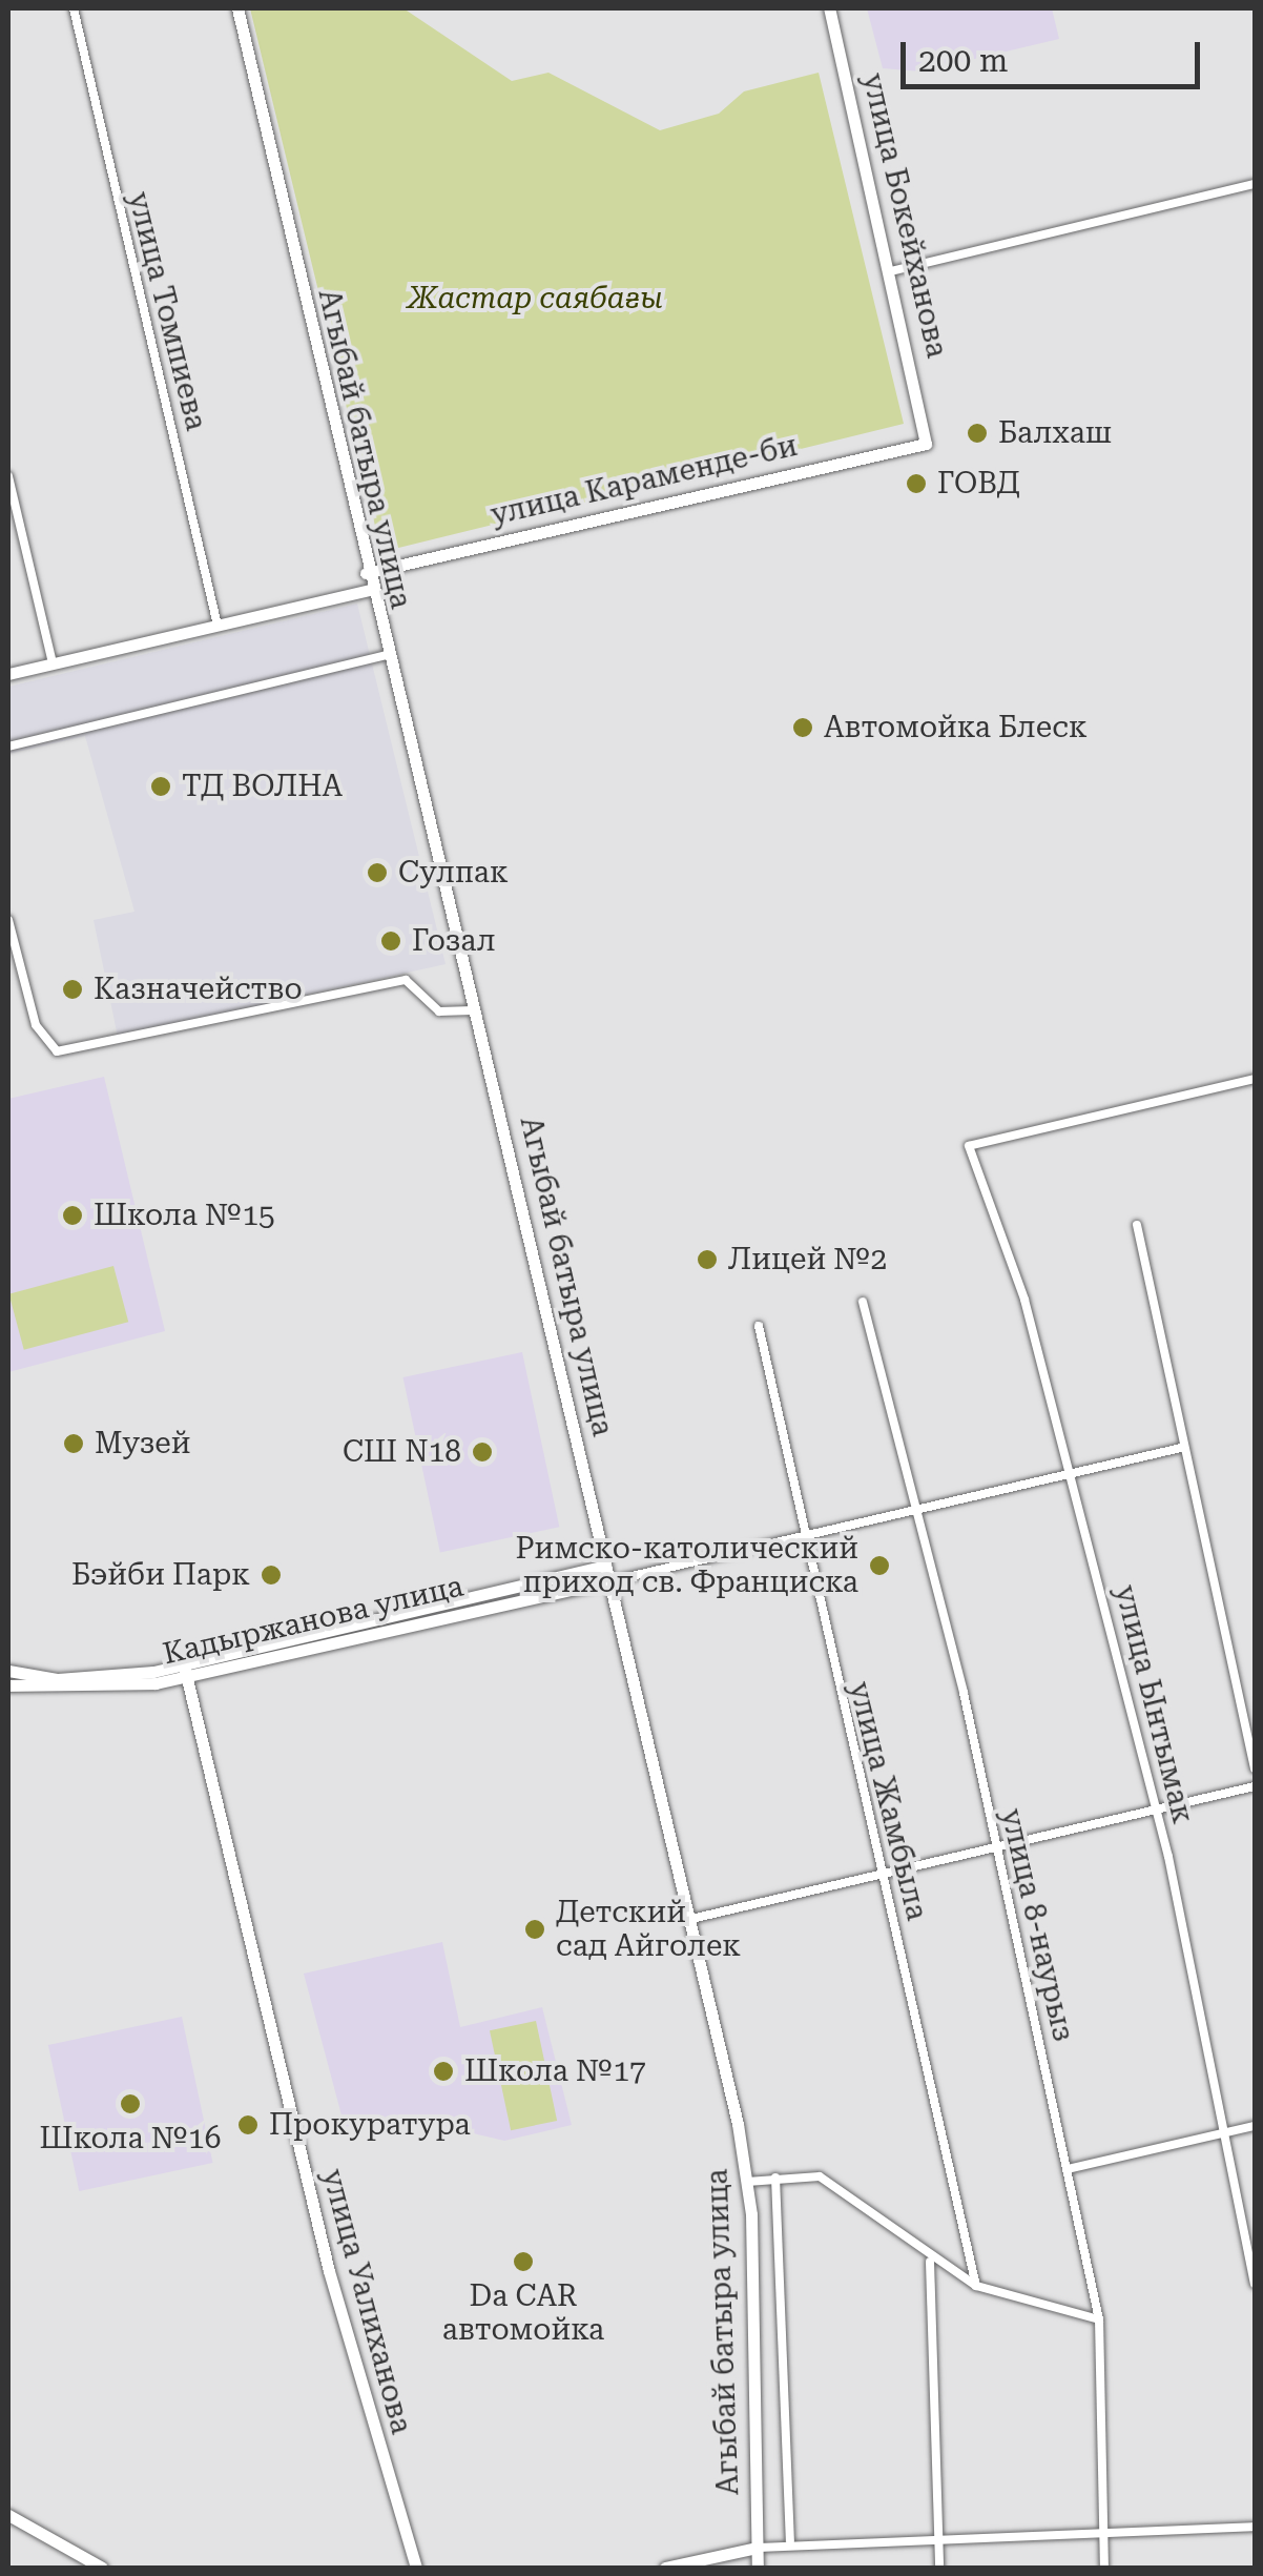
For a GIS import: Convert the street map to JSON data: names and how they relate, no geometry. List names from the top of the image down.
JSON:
{
  "streets": {
    "main road": [
      "улица Бокейханова",
      "Агыбай батыра улица",
      "улица Караменде-би",
      "Кадыржанова улица",
      "улица Уалиханова"
    ],
    "street": [
      "улица Томпиева",
      "улица Ынтымак",
      "улица Жамбыла",
      "улица 8-наурыз"
    ]
  },
  "crossings": [
    ["улица Бокейханова", "улица Караменде-би"],
    ["Агыбай батыра улица", "улица Караменде-би"],
    ["Агыбай батыра улица", "Кадыржанова улица"],
    ["Кадыржанова улица", "улица Ынтымак"],
    ["Кадыржанова улица", "улица Жамбыла"],
    ["Кадыржанова улица", "улица 8-наурыз"],
    ["Кадыржанова улица", "улица Уалиханова"]
  ],
  "parks": ["Жастар саябағы"],
  "places": [
    "Балхаш",
    "ГОВД",
    "Автомойка Блеск",
    "ТД ВОЛНА",
    "Сулпак",
    "Гозал",
    "Казначейство",
    "Школа №15",
    "Лицей №2",
    "Музей",
    "СШ N18",
    "Римско-католический приход св. Франциска",
    "Бэйби Парк",
    "Детский сад Айголек",
    "Школа №17",
    "Школа №16",
    "Прокуратура",
    "Da CAR автомойка"
  ],
  "scale_bar": "200 m"
}
